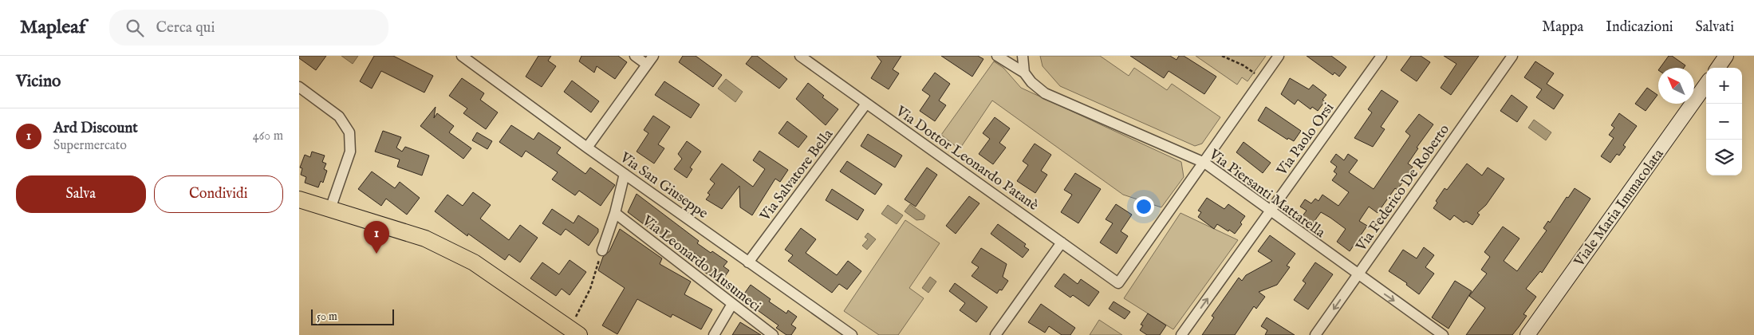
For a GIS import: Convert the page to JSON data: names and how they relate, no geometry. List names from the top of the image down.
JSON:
{
  "streets": {
    "street": [
      "Via Paolo Orsi",
      "Via Dottor Leonardo Patanè",
      "Via Salvatore Bella",
      "Via San Giuseppe",
      "Via Federico De Roberto",
      "Via Piersanti Mattarella",
      "Viale Maria Immacolata",
      "Via Leonardo Musumeci"
    ]
  },
  "crossings": [
    ["Via Paolo Orsi", "Via Piersanti Mattarella"],
    ["Via Dottor Leonardo Patanè", "Via Salvatore Bella"],
    ["Via Dottor Leonardo Patanè", "Via Piersanti Mattarella"],
    ["Via Salvatore Bella", "Via San Giuseppe"],
    ["Via Federico De Roberto", "Via Piersanti Mattarella"]
  ],
  "one_way": ["Via Paolo Orsi"],
  "scale_bar": "50 m",
  "north": "top left",
  "page": {
    "header": "Mapleaf",
    "search": "Cerca qui",
    "nav": ["Mappa", "Indicazioni", "Salvati"],
    "heading": "Vicino",
    "map_buttons": ["+", "−"],
    "list": [
      {
        "mark": "1",
        "name": "Ard Discount",
        "note": "Supermercato",
        "value": "460 m"
      }
    ],
    "buttons": ["Salva", "Condividi"],
    "pins": "1",
    "scale": "50 m"
  }
}
